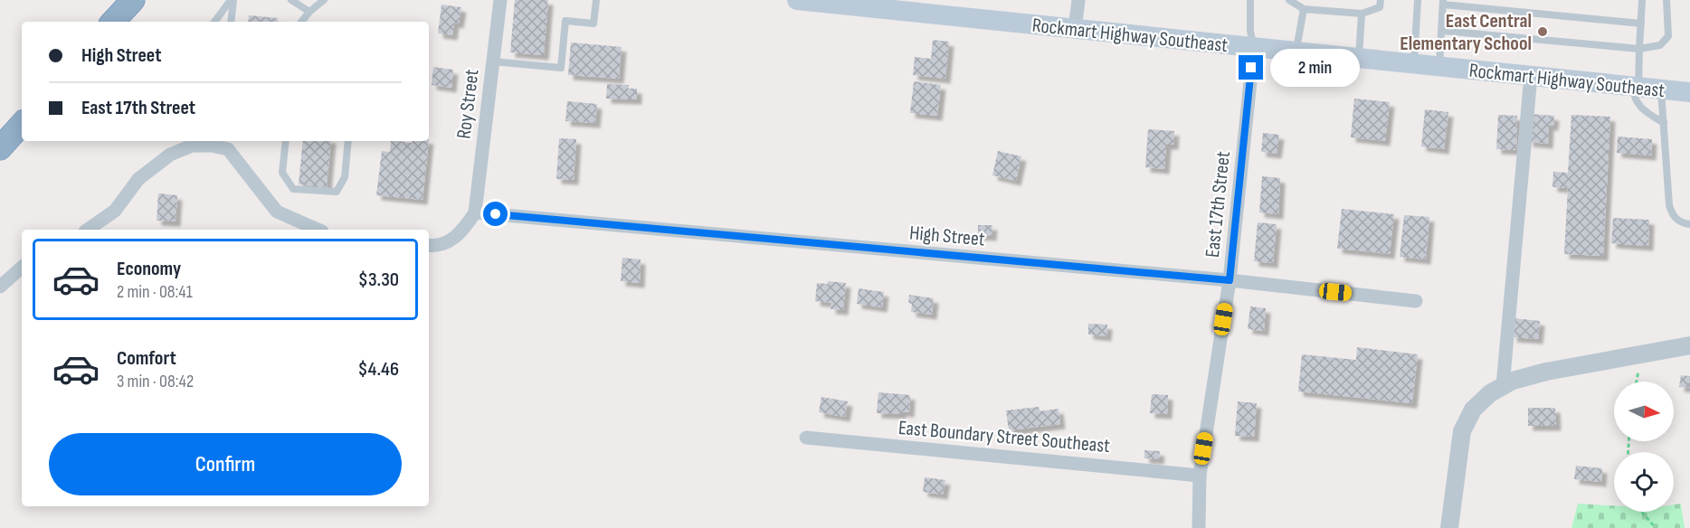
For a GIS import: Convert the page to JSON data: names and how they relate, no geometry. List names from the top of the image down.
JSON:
{
  "streets": {
    "main road": ["Rockmart Highway Southeast"],
    "street": [
      "Roy Street",
      "East 17th Street",
      "High Street",
      "East Boundary Street Southeast"
    ]
  },
  "crossings": [
    ["Rockmart Highway Southeast", "East 17th Street"],
    ["Roy Street", "High Street"],
    ["East 17th Street", "High Street"],
    ["East 17th Street", "East Boundary Street Southeast"]
  ],
  "places": ["East Central Elementary School"],
  "north": "right",
  "page": {
    "banner": ["High Street", "East 17th Street"],
    "bubble": "2 min",
    "list": [
      {
        "name": "Economy",
        "note": "2 min · 08:41",
        "value": "$3.30"
      },
      {
        "name": "Comfort",
        "note": "3 min · 08:42",
        "value": "$4.46"
      }
    ],
    "buttons": "Confirm"
  }
}
